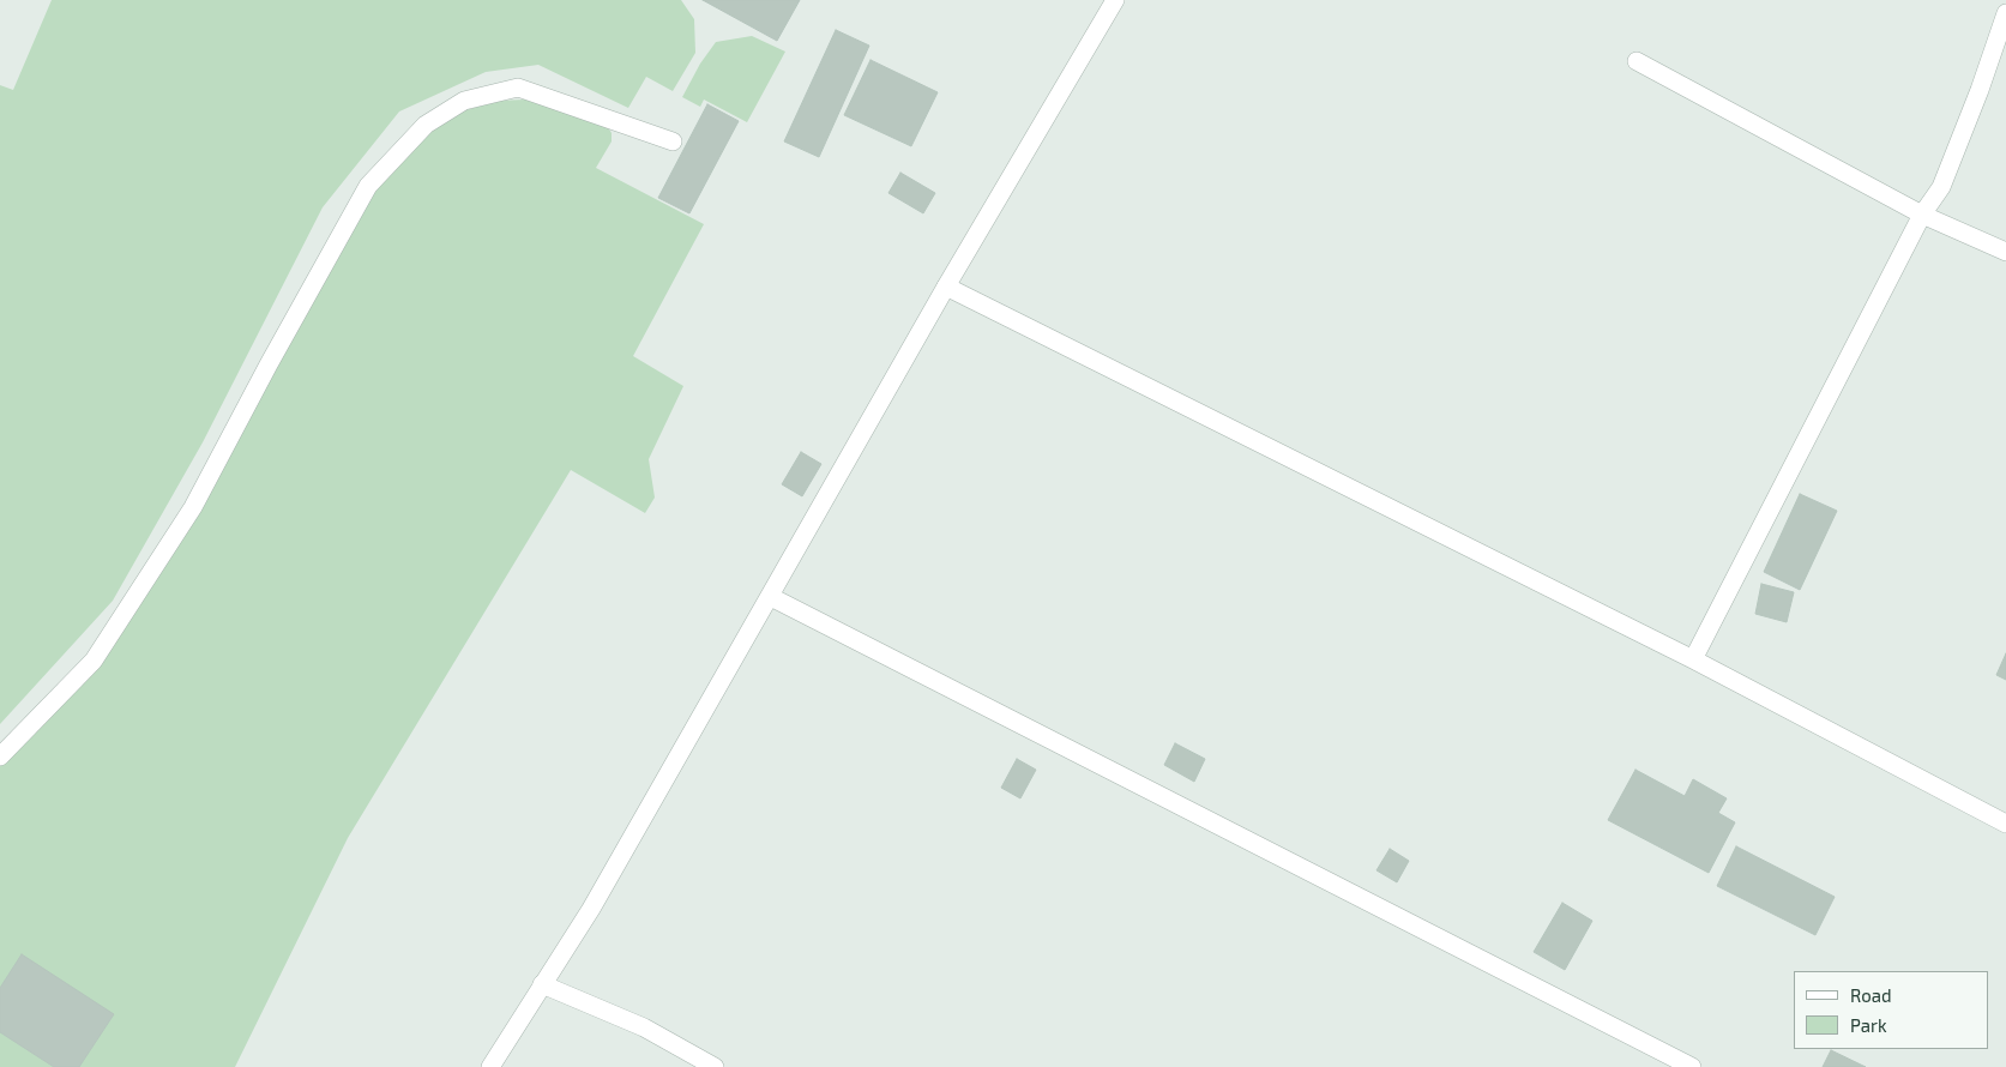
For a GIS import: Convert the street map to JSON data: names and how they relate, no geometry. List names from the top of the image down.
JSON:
{
  "legend": ["Road", "Park"]
}
